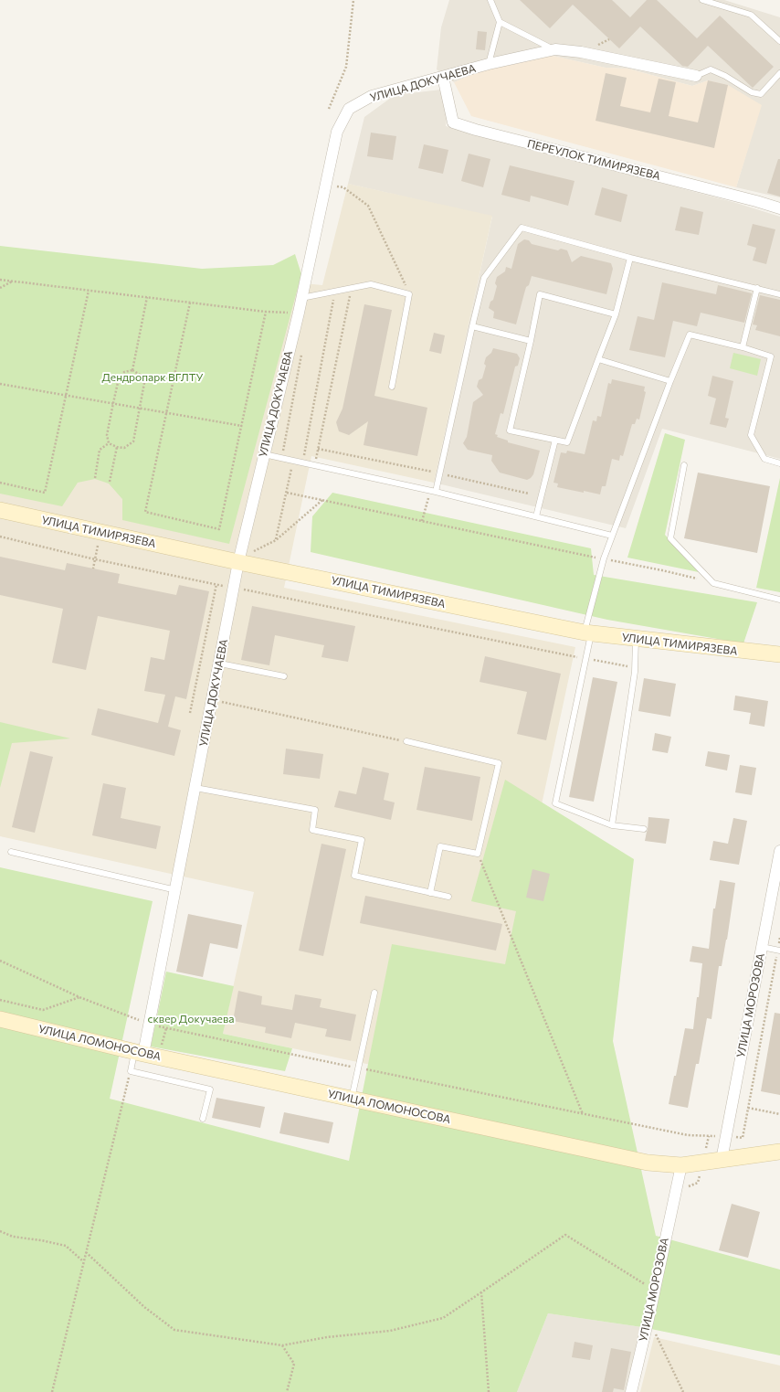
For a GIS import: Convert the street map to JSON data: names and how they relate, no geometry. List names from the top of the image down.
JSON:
{
  "streets": {
    "main road": ["УЛИЦА ТИМИРЯЗЕВА", "УЛИЦА ЛОМОНОСОВА"],
    "street": ["УЛИЦА ДОКУЧАЕВА", "ПЕРЕУЛОК ТИМИРЯЗЕВА", "УЛИЦА МОРОЗОВА"]
  },
  "crossings": [
    ["УЛИЦА ДОКУЧАЕВА", "ПЕРЕУЛОК ТИМИРЯЗЕВА"],
    ["УЛИЦА ДОКУЧАЕВА", "УЛИЦА ТИМИРЯЗЕВА"],
    ["УЛИЦА ДОКУЧАЕВА", "УЛИЦА ЛОМОНОСОВА"],
    ["УЛИЦА МОРОЗОВА", "УЛИЦА ЛОМОНОСОВА"]
  ],
  "parks": ["Дендропарк ВГЛТУ", "сквер Докучаева"]
}
